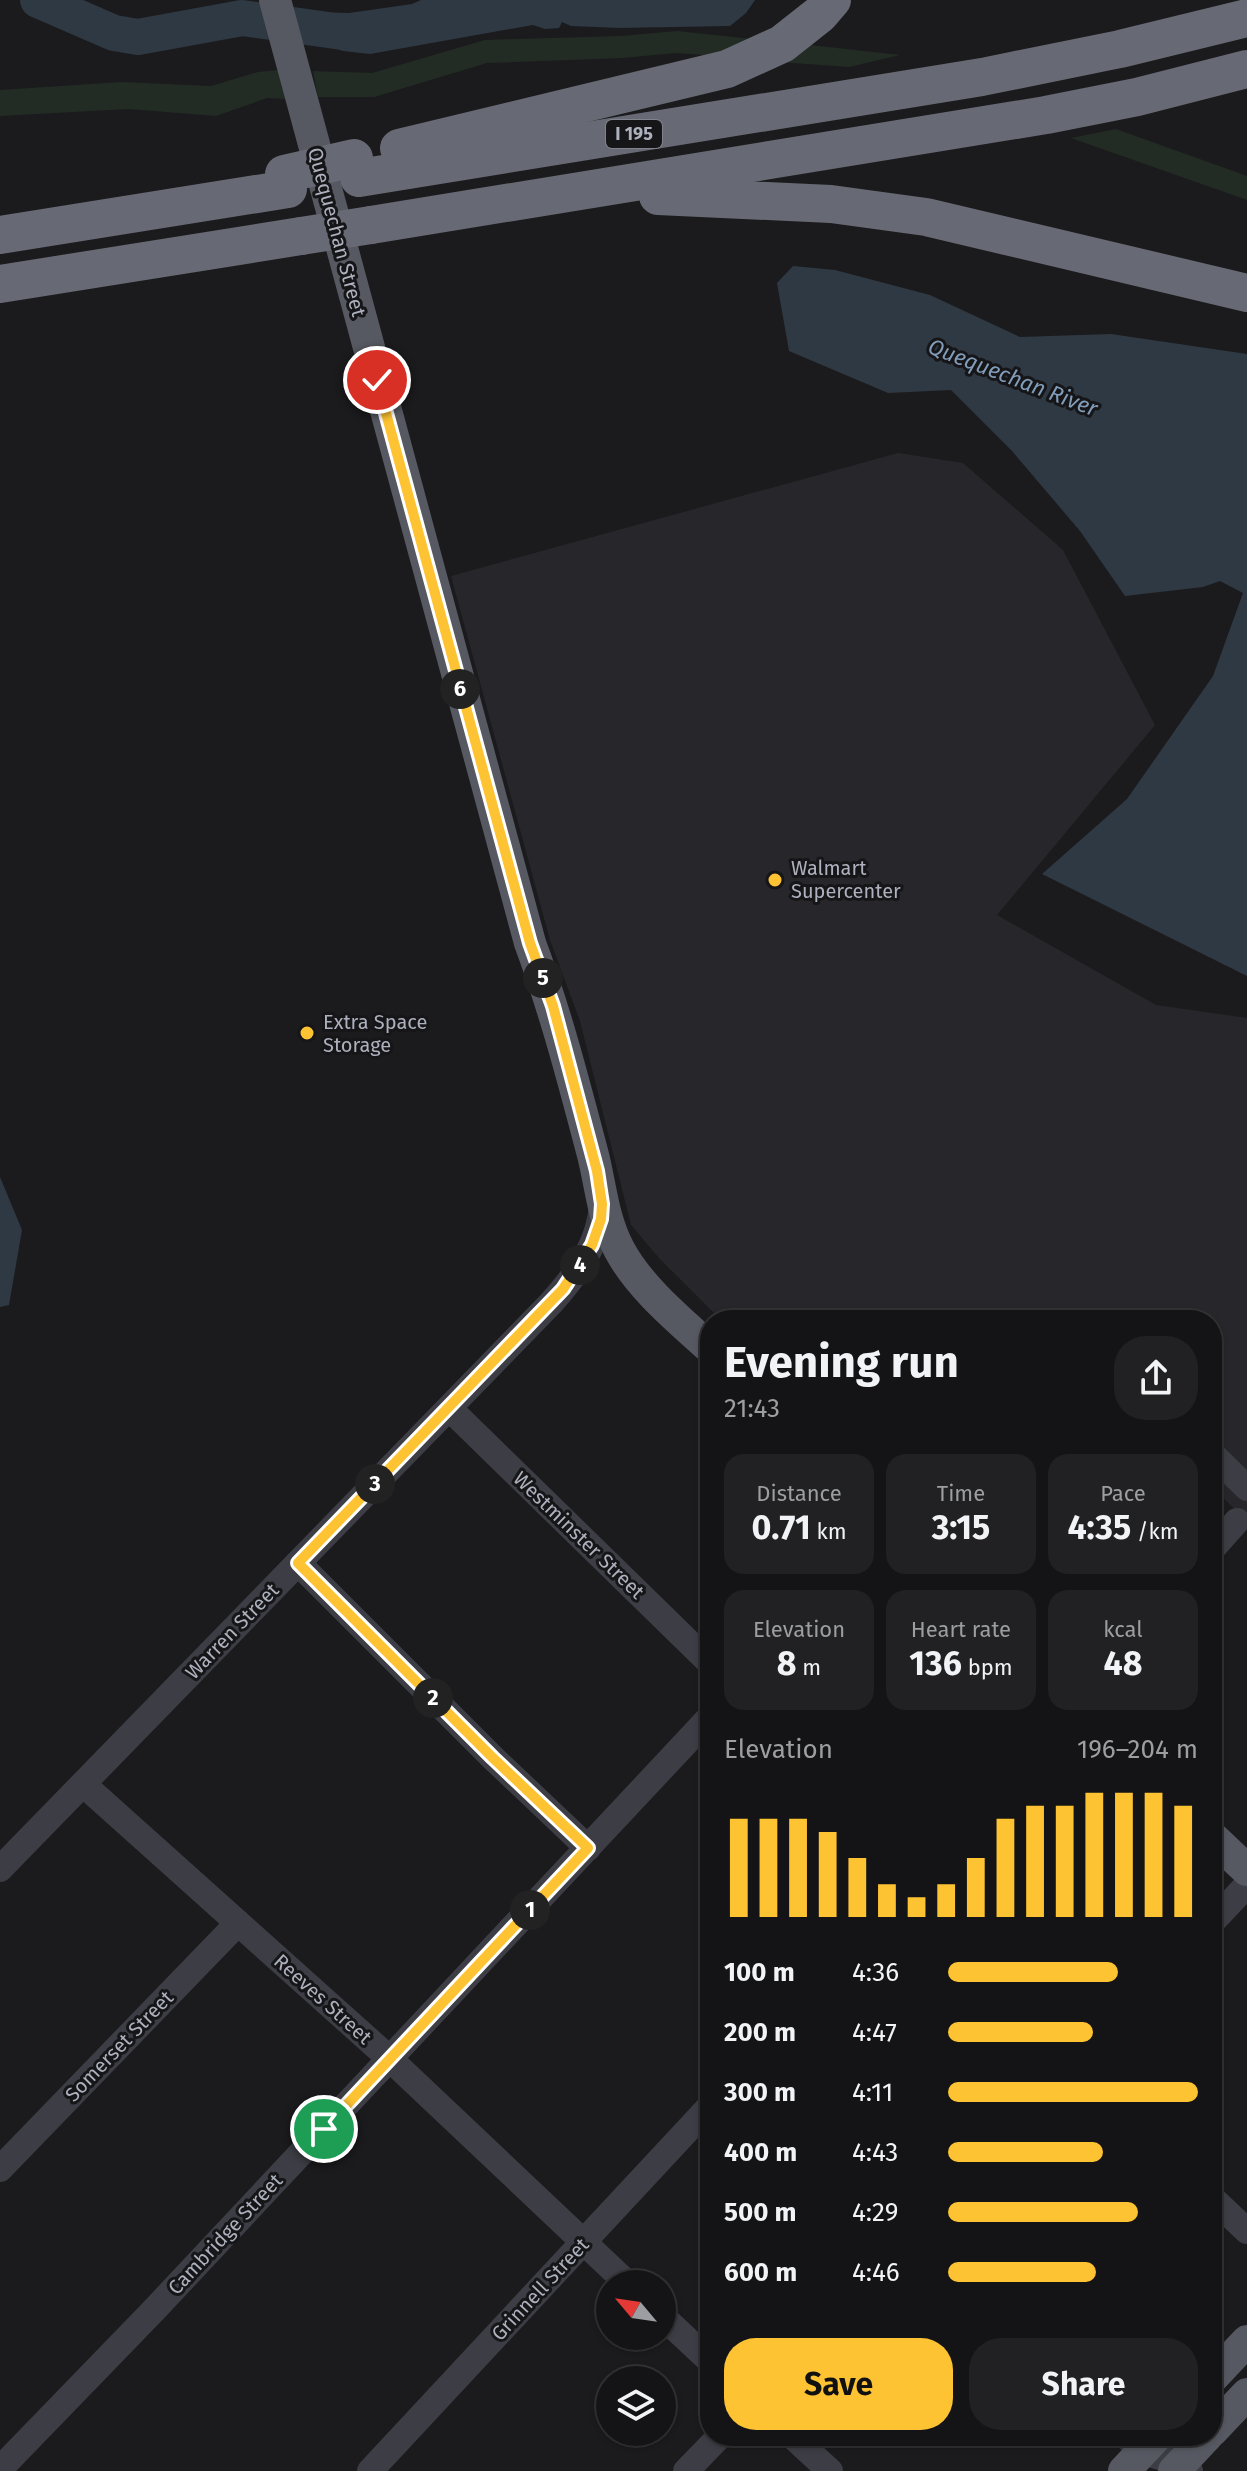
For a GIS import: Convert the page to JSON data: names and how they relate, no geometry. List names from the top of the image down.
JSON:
{
  "streets": {
    "highway": ["I 195"],
    "main road": ["Quequechan Street"],
    "street": [
      "Westminster Street",
      "Warren Street",
      "Reeves Street",
      "Somerset Street",
      "Cambridge Street",
      "Grinnell Street"
    ]
  },
  "crossings": [
    ["Quequechan Street", "Warren Street"],
    ["Westminster Street", "Warren Street"],
    ["Warren Street", "Reeves Street"],
    ["Reeves Street", "Somerset Street"],
    ["Reeves Street", "Cambridge Street"],
    ["Reeves Street", "Grinnell Street"]
  ],
  "water": ["Quequechan River"],
  "places": ["Walmart Supercenter", "Extra Space Storage"],
  "north": "top left",
  "page": {
    "pins": [
      "6",
      "5",
      "4",
      "3",
      "2",
      "1"
    ],
    "heading": ["Evening run", "21:43"],
    "stats": [
      ["Distance", "0.71 km"],
      ["Time", "3:15"],
      ["Pace", "4:35 /km"],
      ["Elevation", "8 m"],
      ["Heart rate", "136 bpm"],
      ["kcal", "48"]
    ],
    "chart": ["Elevation", "196–204 m"],
    "list": [
      {
        "name": "100 m",
        "note": "4:36"
      },
      {
        "name": "200 m",
        "note": "4:47"
      },
      {
        "name": "300 m",
        "note": "4:11"
      },
      {
        "name": "400 m",
        "note": "4:43"
      },
      {
        "name": "500 m",
        "note": "4:29"
      },
      {
        "name": "600 m",
        "note": "4:46"
      }
    ],
    "buttons": ["Save", "Share"]
  }
}
